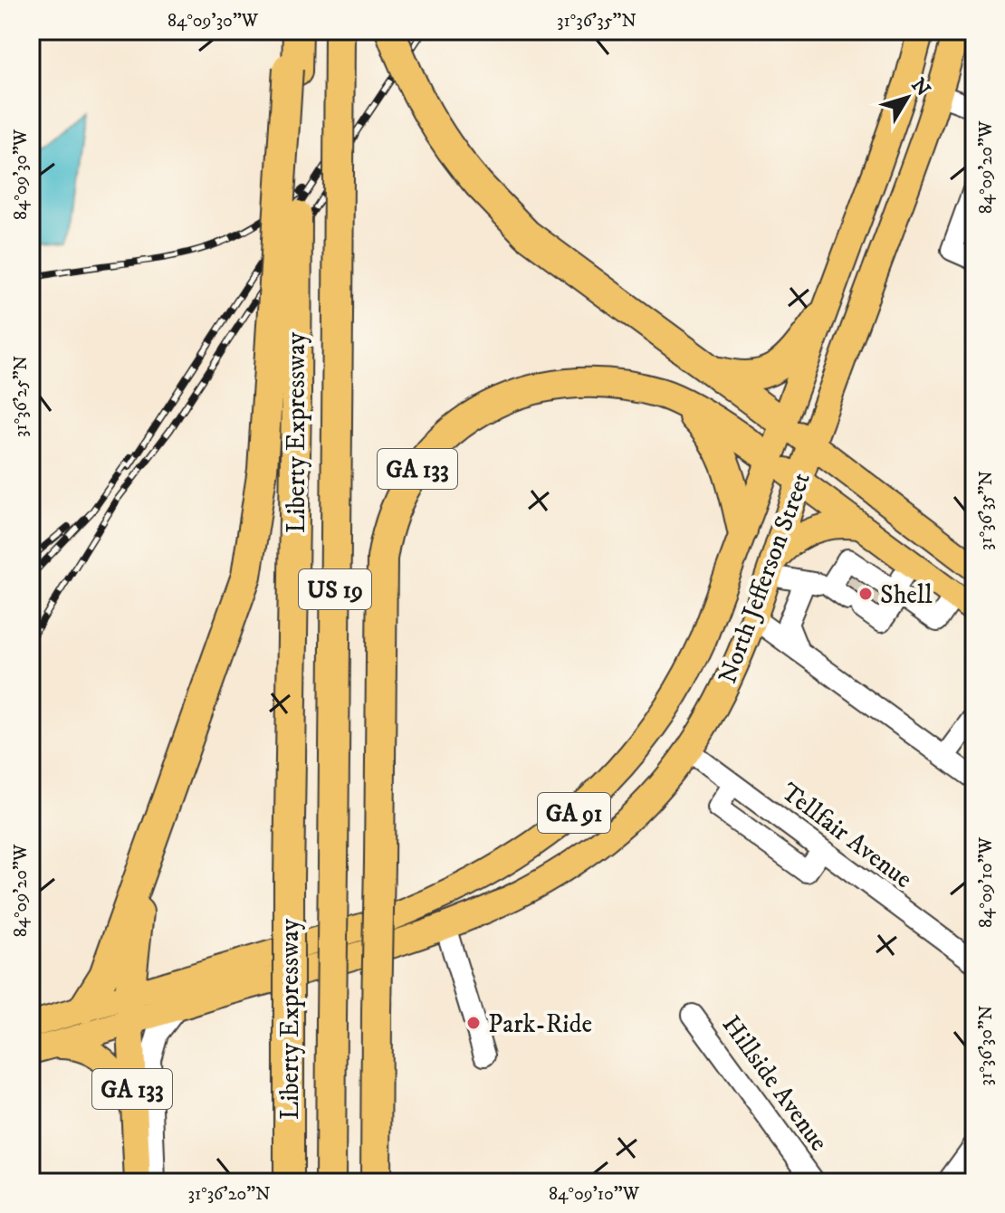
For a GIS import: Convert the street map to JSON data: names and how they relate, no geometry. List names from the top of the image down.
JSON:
{
  "streets": {
    "highway": ["Liberty Expressway", "GA 133", "US 19"],
    "main road": ["North Jefferson Street", "GA 91"],
    "street": ["Tellfair Avenue", "Hillside Avenue"]
  },
  "crossings": [
    ["GA 133", "North Jefferson Street"],
    ["GA 133", "GA 91"],
    ["North Jefferson Street", "GA 91"],
    ["North Jefferson Street", "Tellfair Avenue"]
  ],
  "places": ["Shell", "Park-Ride"],
  "north": "top right",
  "coordinates": [
    "84°09'30\"W",
    "31°36'35\"N",
    "84°09'20\"W",
    "31°36'25\"N",
    "84°09'10\"W",
    "31°36'30\"N",
    "31°36'20\"N"
  ]
}
